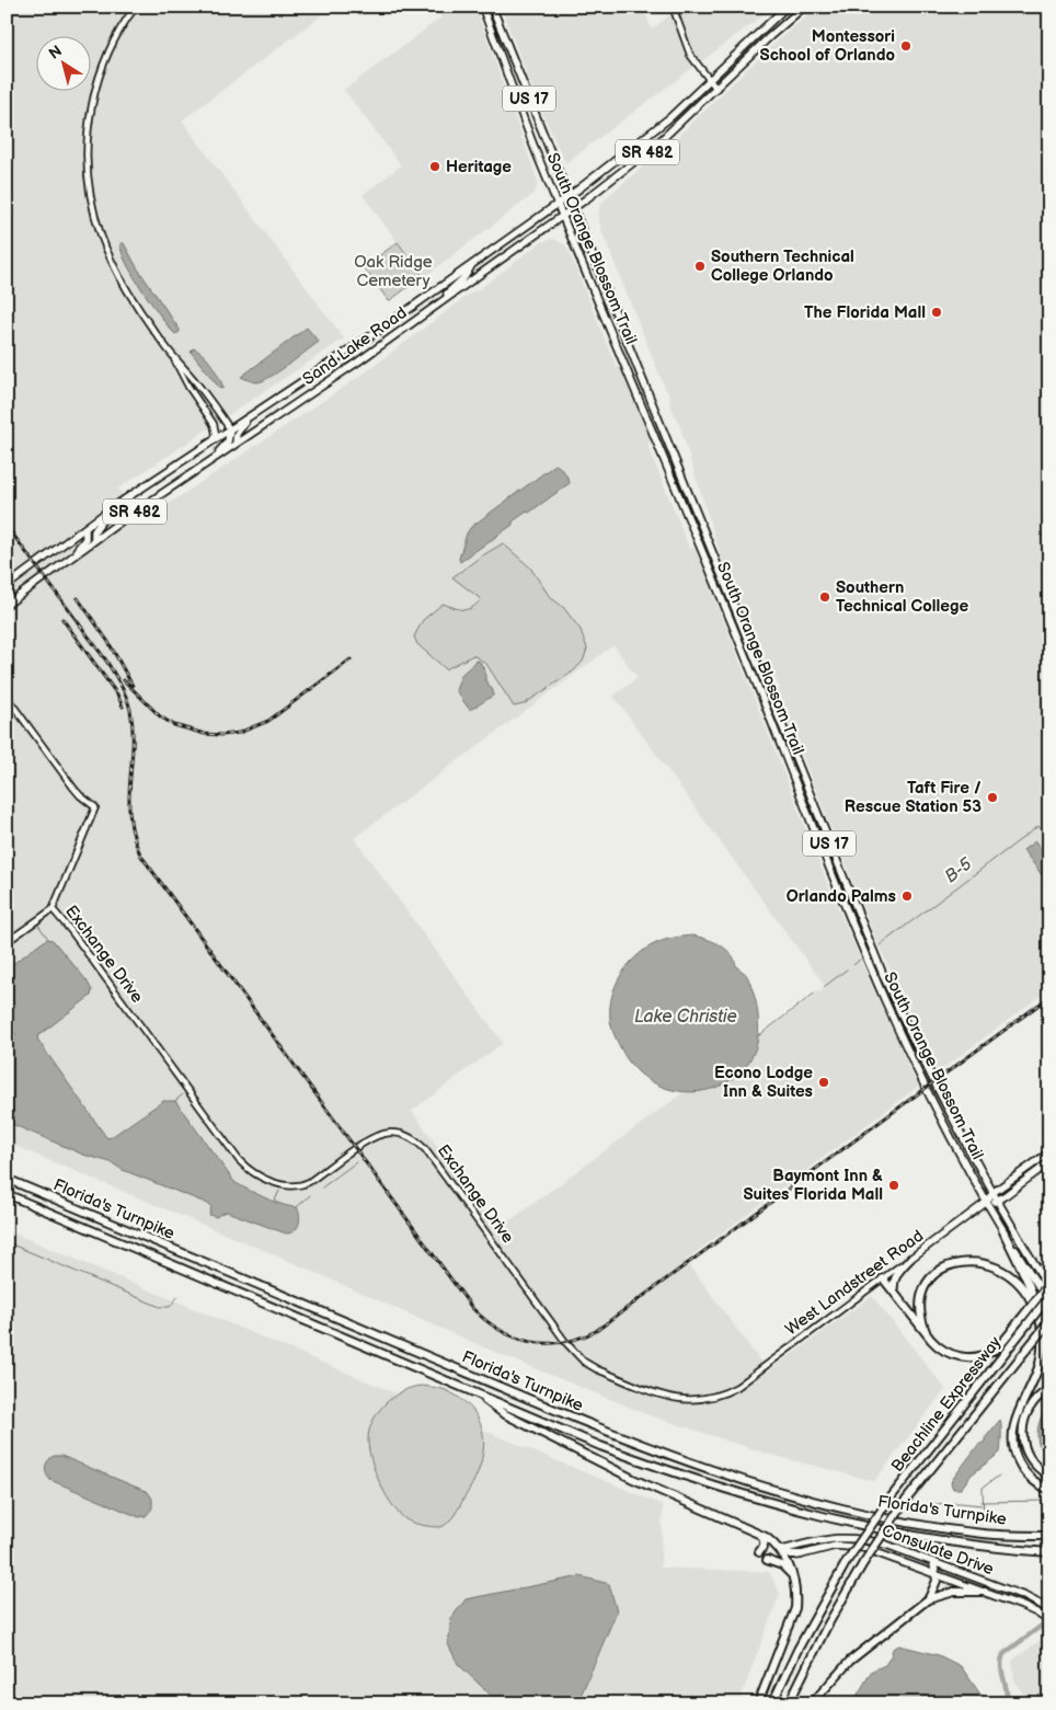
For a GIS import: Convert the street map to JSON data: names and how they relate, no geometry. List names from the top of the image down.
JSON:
{
  "streets": {
    "highway": ["Florida's Turnpike", "Beachline Expressway"],
    "main road": [
      "US 17",
      "SR 482",
      "South Orange Blossom Trail",
      "Sand Lake Road",
      "West Landstreet Road",
      "Consulate Drive"
    ],
    "street": ["Exchange Drive"]
  },
  "crossings": [
    ["South Orange Blossom Trail", "Sand Lake Road"],
    ["South Orange Blossom Trail", "West Landstreet Road"],
    ["Exchange Drive", "West Landstreet Road"]
  ],
  "water": ["B-5", "Lake Christie"],
  "parks": ["Oak Ridge Cemetery"],
  "places": [
    "Montessori School of Orlando",
    "Heritage",
    "Southern Technical College Orlando",
    "The Florida Mall",
    "Southern Technical College",
    "Taft Fire / Rescue Station 53",
    "Orlando Palms",
    "Econo Lodge Inn & Suites",
    "Baymont Inn & Suites Florida Mall"
  ],
  "north": "top left"
}
